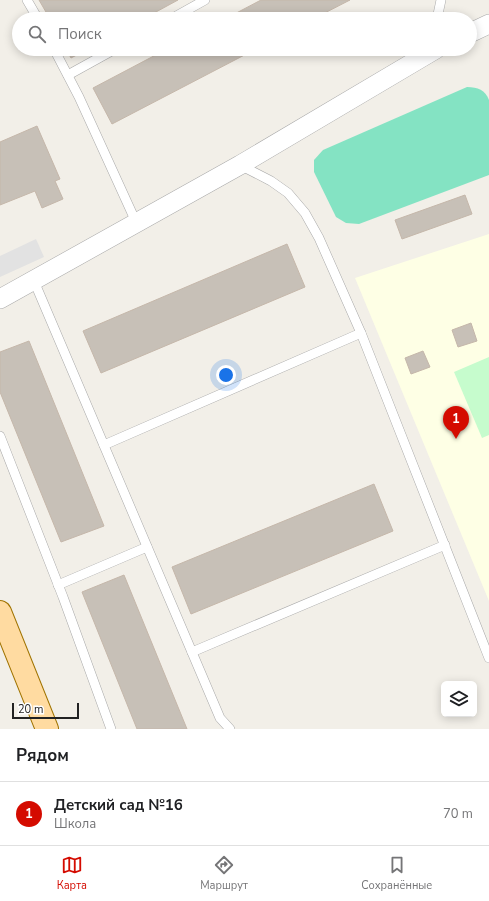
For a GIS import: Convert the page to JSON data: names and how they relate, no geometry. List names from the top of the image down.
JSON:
{
  "scale_bar": "20 m",
  "page": {
    "search": "Поиск",
    "pins": "1",
    "scale": "20 m",
    "heading": "Рядом",
    "list": [
      {
        "mark": "1",
        "name": "Детский сад №16",
        "note": "Школа",
        "value": "70 m"
      }
    ],
    "nav": ["Карта", "Маршрут", "Сохранённые"]
  }
}
